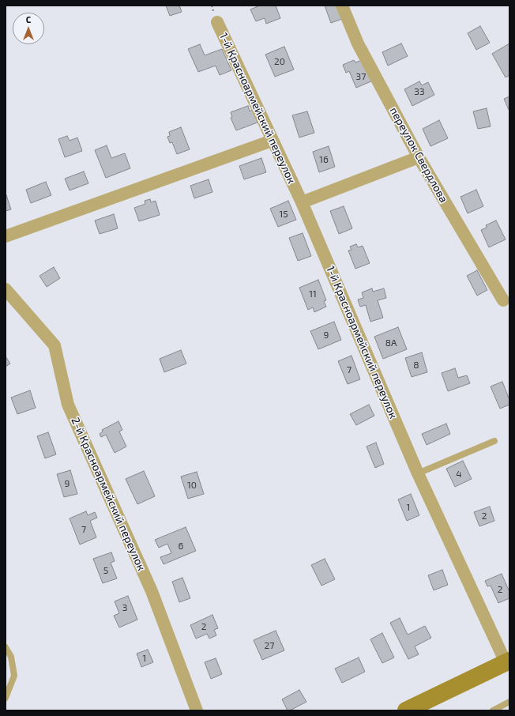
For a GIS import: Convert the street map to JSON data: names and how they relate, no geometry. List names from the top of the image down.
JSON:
{
  "streets": {
    "street": ["1-й Красноармейский переулок", "переулок Свердлова", "2-й Красноармейский переулок"]
  },
  "house_numbers": [
    "20",
    "37",
    "33",
    "16",
    "15",
    "11",
    "9",
    "8А",
    "8",
    "7",
    "4",
    "9",
    "10",
    "1",
    "2",
    "7",
    "6",
    "5",
    "2",
    "3",
    "2",
    "27",
    "1"
  ],
  "north": "top"
}
